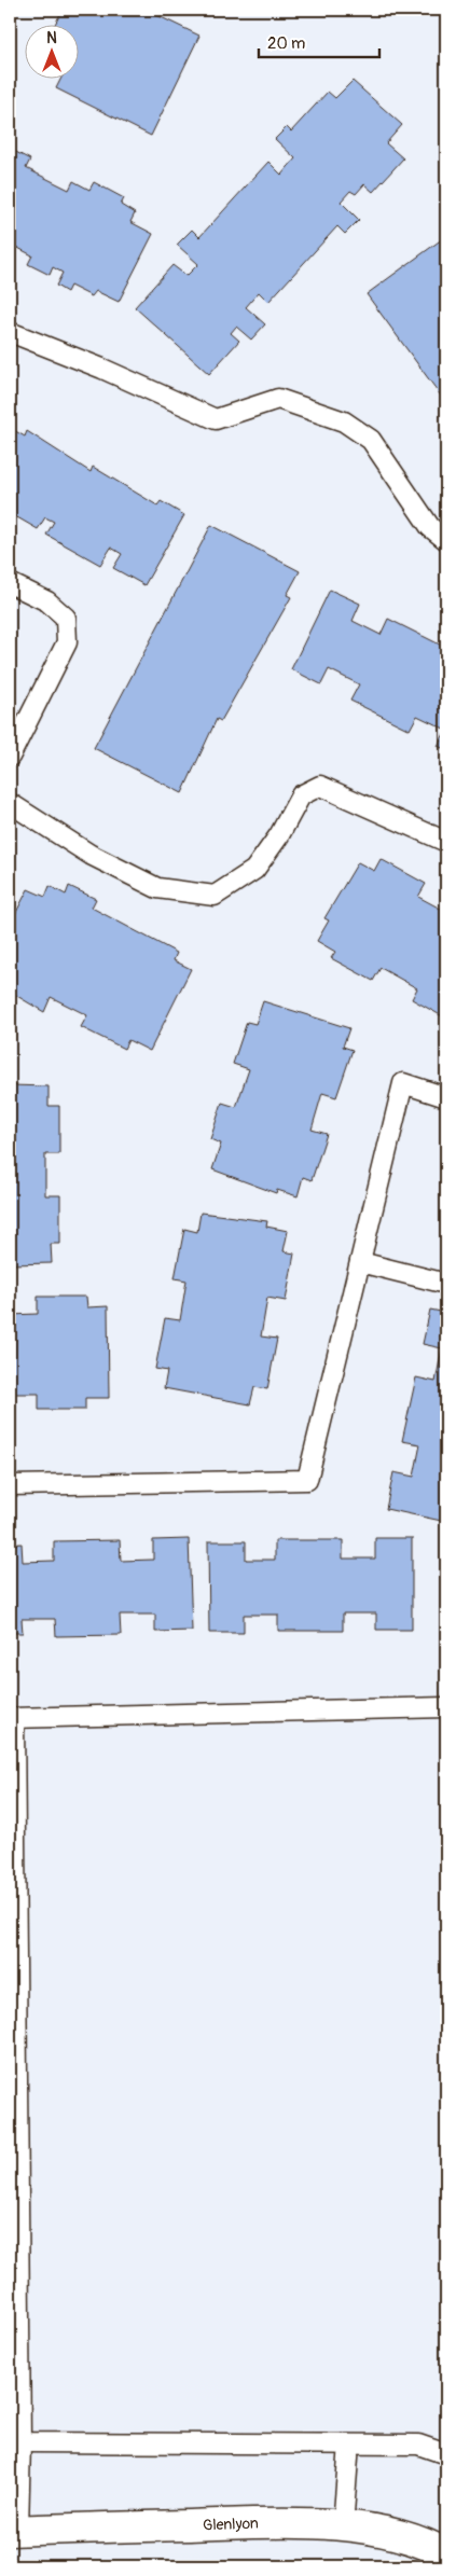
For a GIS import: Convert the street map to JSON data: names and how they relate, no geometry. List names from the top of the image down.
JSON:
{
  "streets": {
    "street": ["Glenlyon"]
  },
  "scale_bar": "20 m",
  "north": "top"
}
